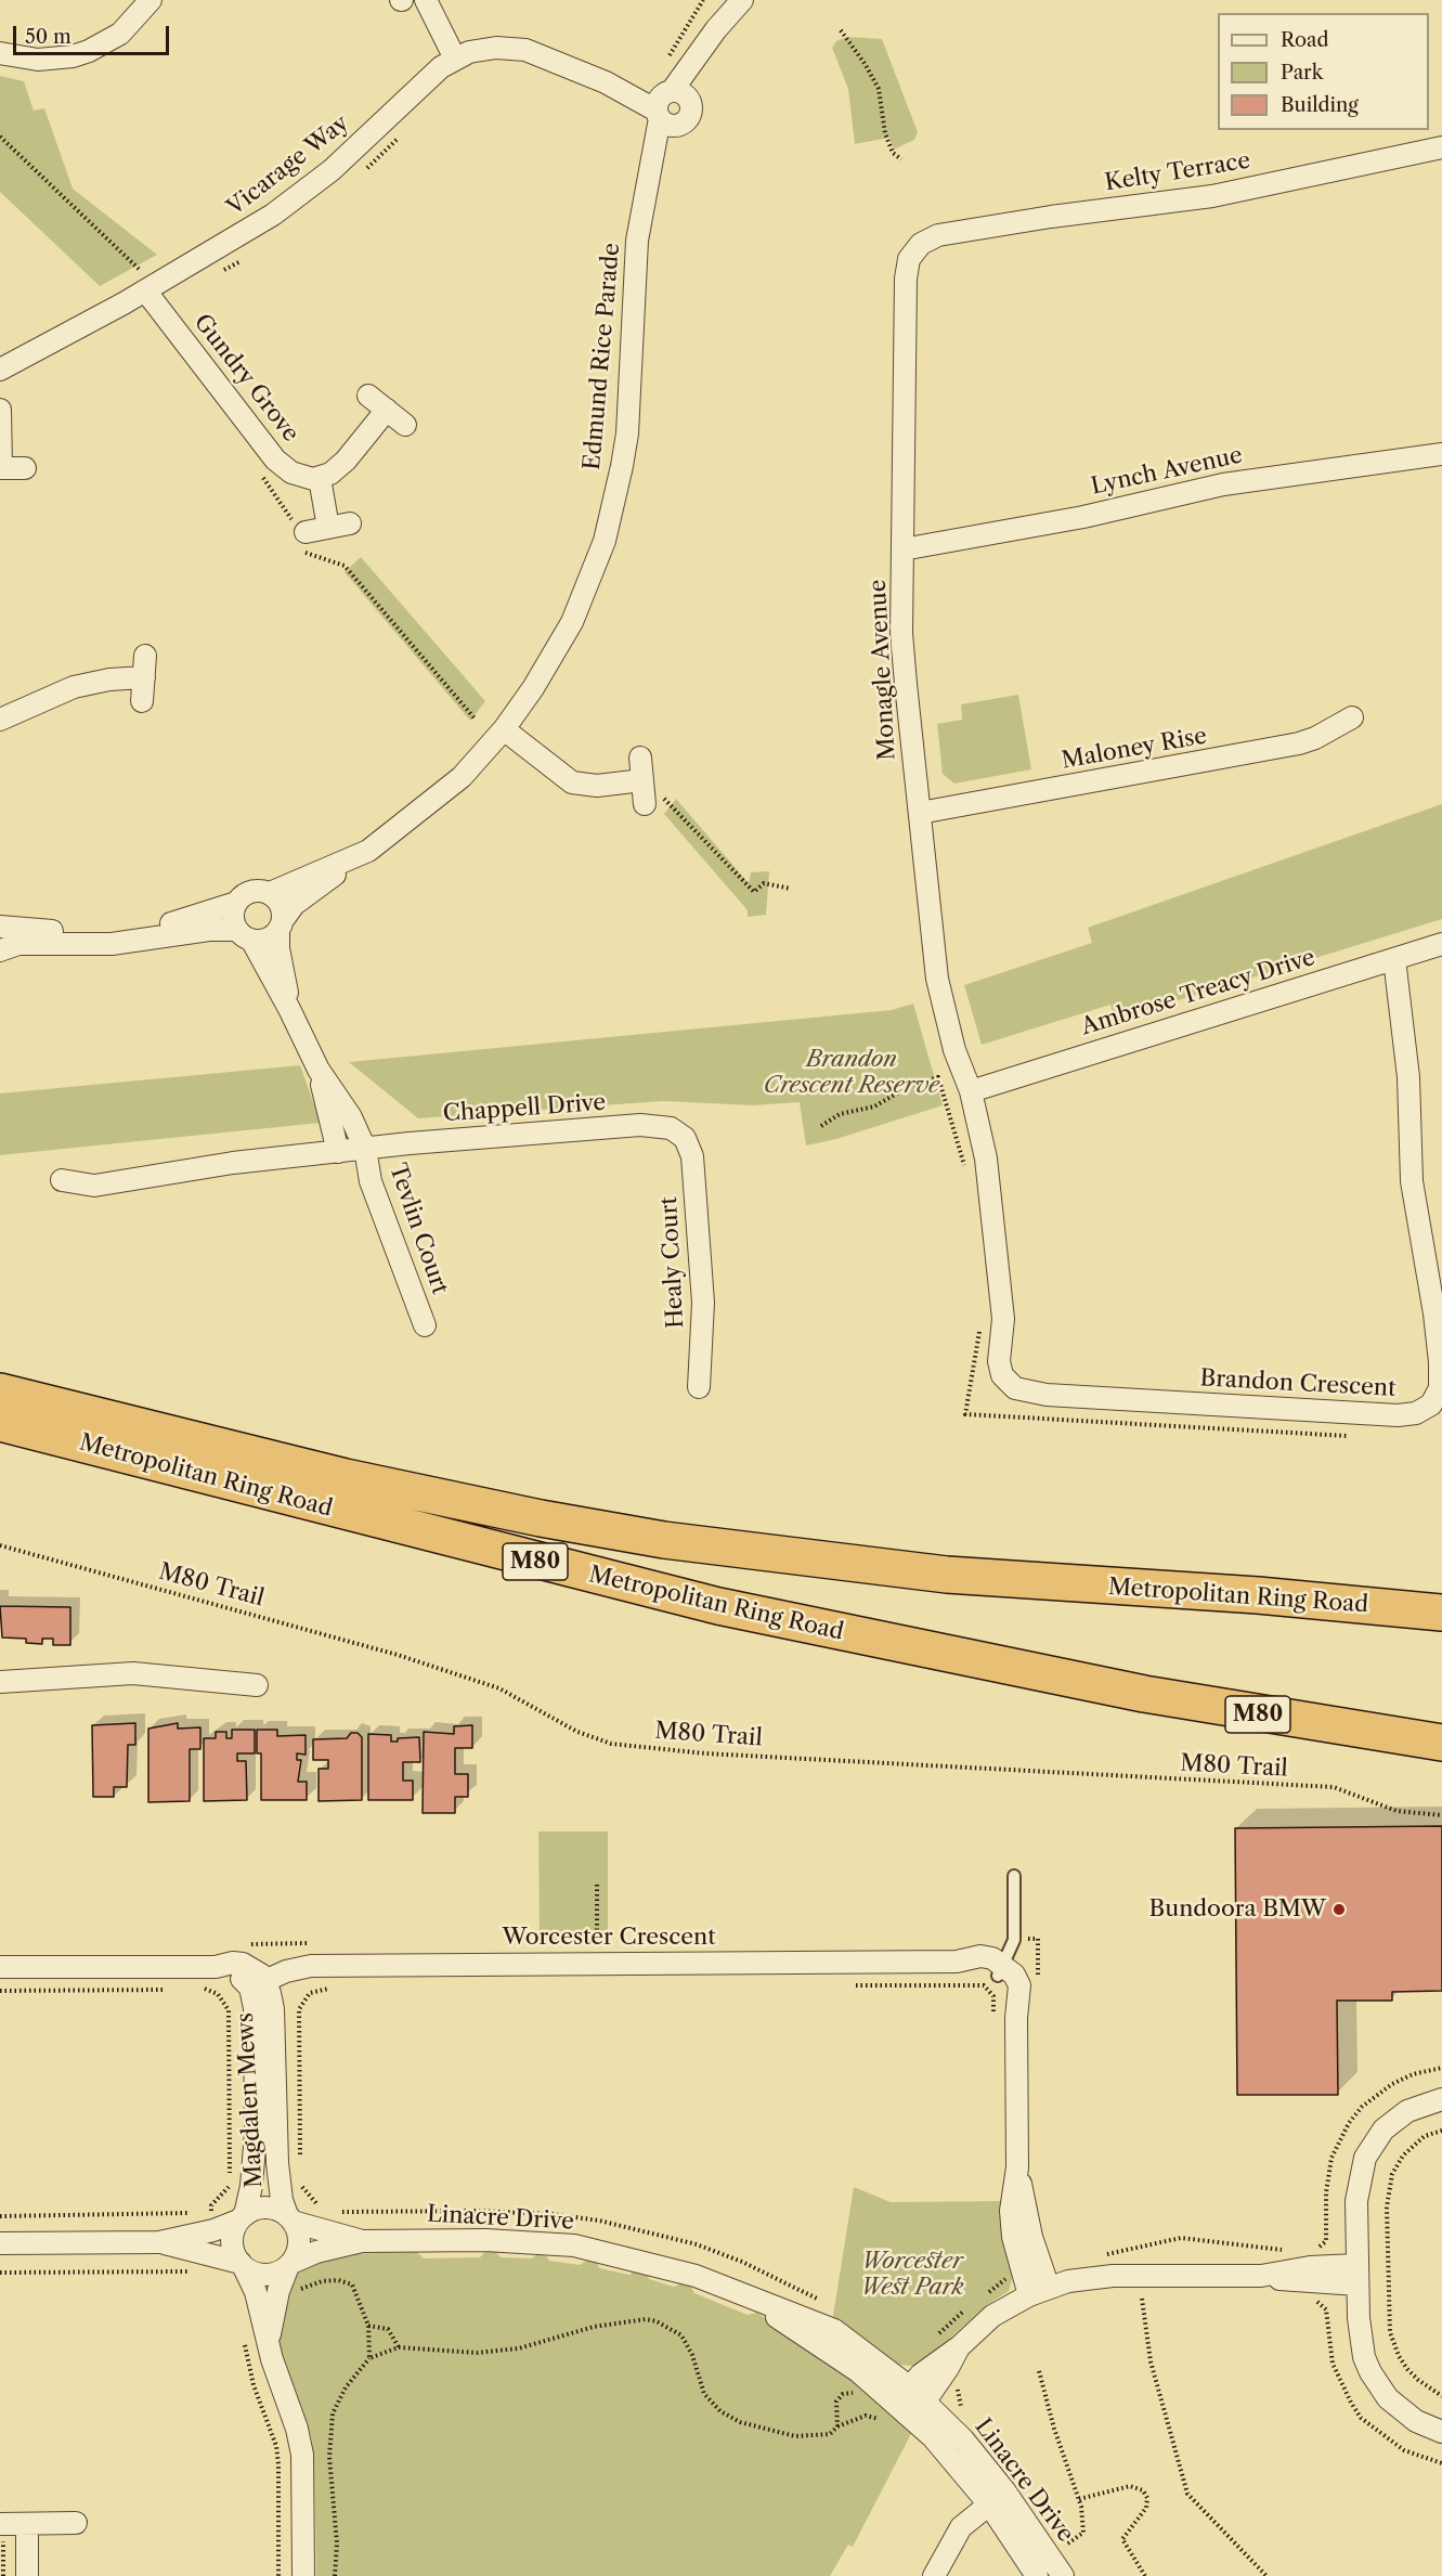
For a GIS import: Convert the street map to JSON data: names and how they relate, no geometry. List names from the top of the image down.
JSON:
{
  "streets": {
    "highway": ["Metropolitan Ring Road", "M80"],
    "street": [
      "Vicarage Way",
      "Kelty Terrace",
      "Edmund Rice Parade",
      "Gundry Grove",
      "Lynch Avenue",
      "Monagle Avenue",
      "Maloney Rise",
      "Ambrose Treacy Drive",
      "Chappell Drive",
      "Tevlin Court",
      "Healy Court",
      "Brandon Crescent",
      "Worcester Crescent",
      "Magdalen Mews",
      "Linacre Drive"
    ],
    "path": ["M80 Trail"]
  },
  "crossings": [
    ["Vicarage Way", "Edmund Rice Parade"],
    ["Vicarage Way", "Gundry Grove"],
    ["Kelty Terrace", "Monagle Avenue"],
    ["Lynch Avenue", "Monagle Avenue"],
    ["Monagle Avenue", "Maloney Rise"],
    ["Monagle Avenue", "Ambrose Treacy Drive"],
    ["Monagle Avenue", "Brandon Crescent"],
    ["Ambrose Treacy Drive", "Brandon Crescent"],
    ["Chappell Drive", "Tevlin Court"],
    ["Chappell Drive", "Healy Court"],
    ["Worcester Crescent", "Magdalen Mews"],
    ["Magdalen Mews", "Linacre Drive"]
  ],
  "parks": ["Brandon Crescent Reserve", "Worcester West Park"],
  "places": ["Bundoora BMW"],
  "legend": ["Road", "Park", "Building"],
  "scale_bar": "50 m"
}
